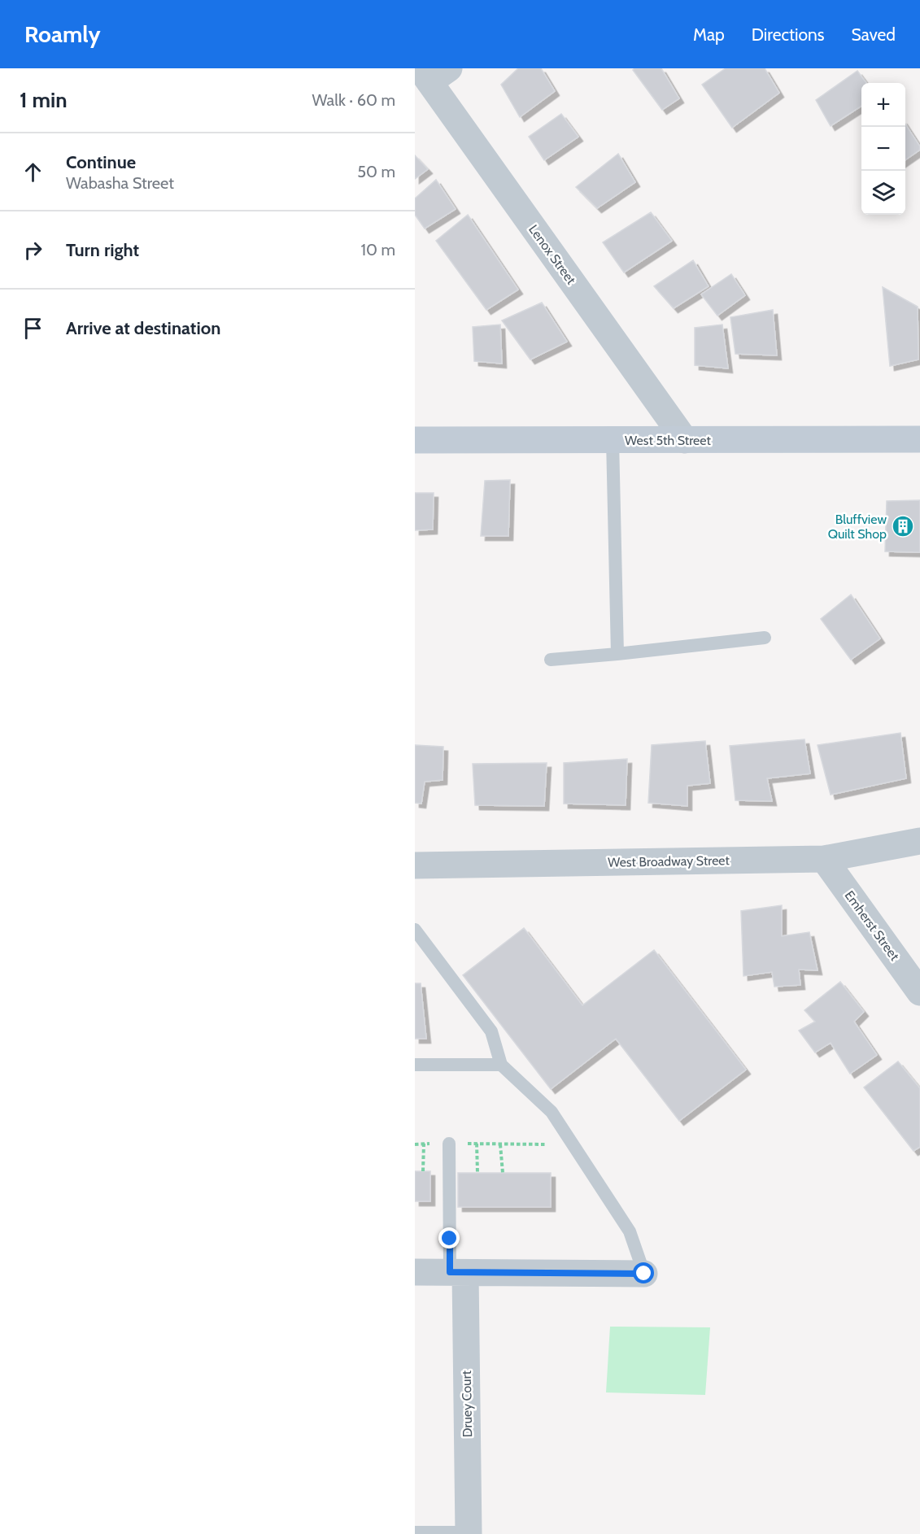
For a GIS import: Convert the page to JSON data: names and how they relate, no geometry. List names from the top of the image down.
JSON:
{
  "streets": {
    "main road": ["West 5th Street"],
    "street": [
      "Lenox Street",
      "West Broadway Street",
      "Emherst Street",
      "Druey Court"
    ]
  },
  "crossings": [
    ["Lenox Street", "West 5th Street"],
    ["West Broadway Street", "Emherst Street"]
  ],
  "places": {
    "building": ["Bluffview Quilt Shop"]
  },
  "page": {
    "header": "Roamly",
    "nav": ["Map", "Directions", "Saved"],
    "heading": ["1 min", "Walk · 60 m"],
    "map_buttons": ["+", "−"],
    "list": [
      ["Continue", "Wabasha Street", "50 m"],
      ["Turn right", "10 m"],
      "Arrive at destination"
    ]
  }
}
